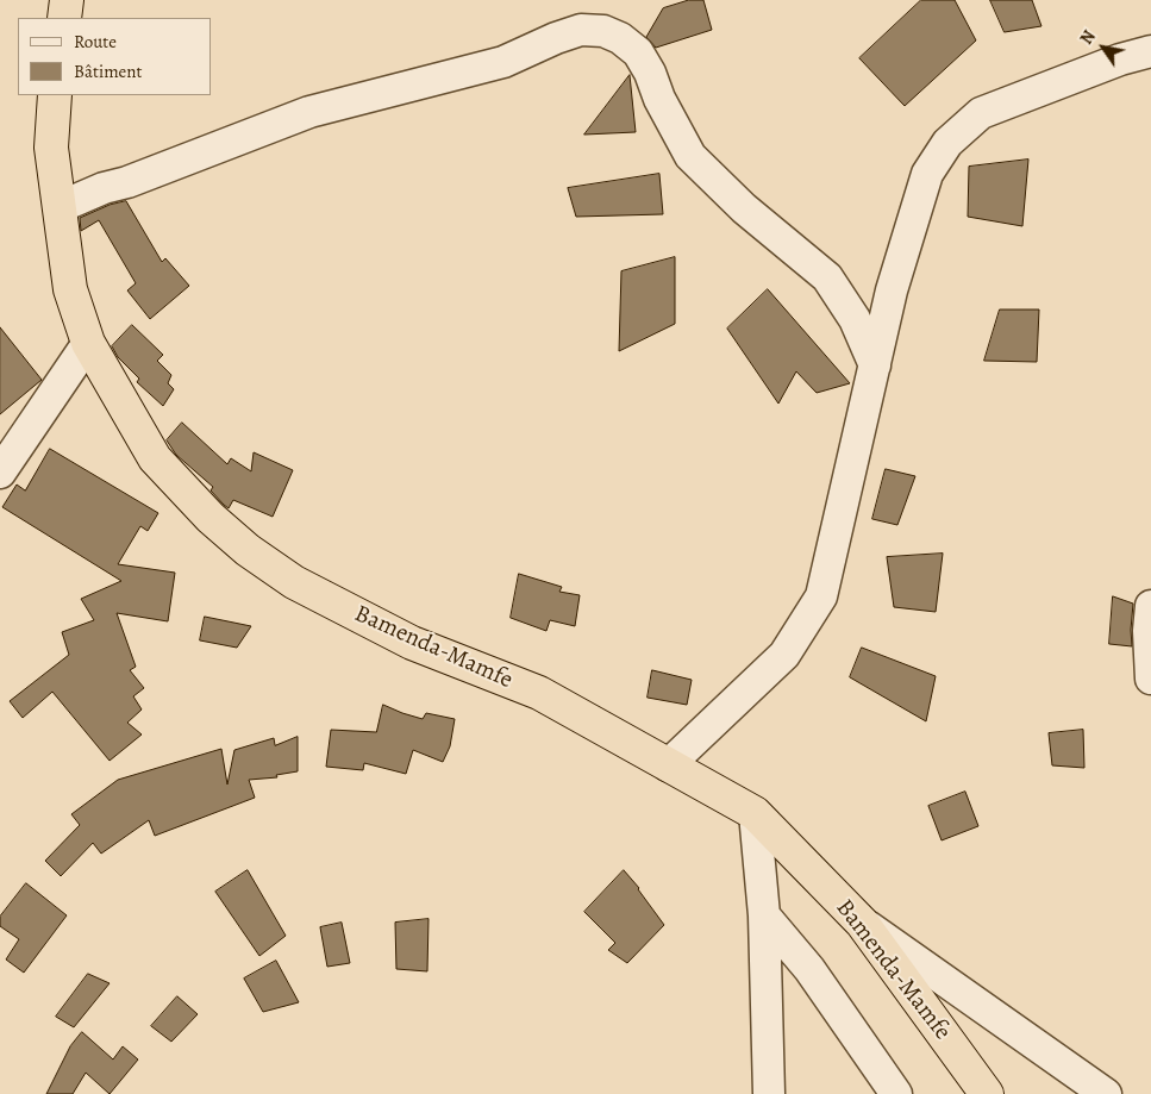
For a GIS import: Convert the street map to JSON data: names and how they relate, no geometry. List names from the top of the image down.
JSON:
{
  "streets": {
    "highway": ["Bamenda-Mamfe"]
  },
  "legend": ["Route", "Bâtiment"],
  "north": "top left"
}
